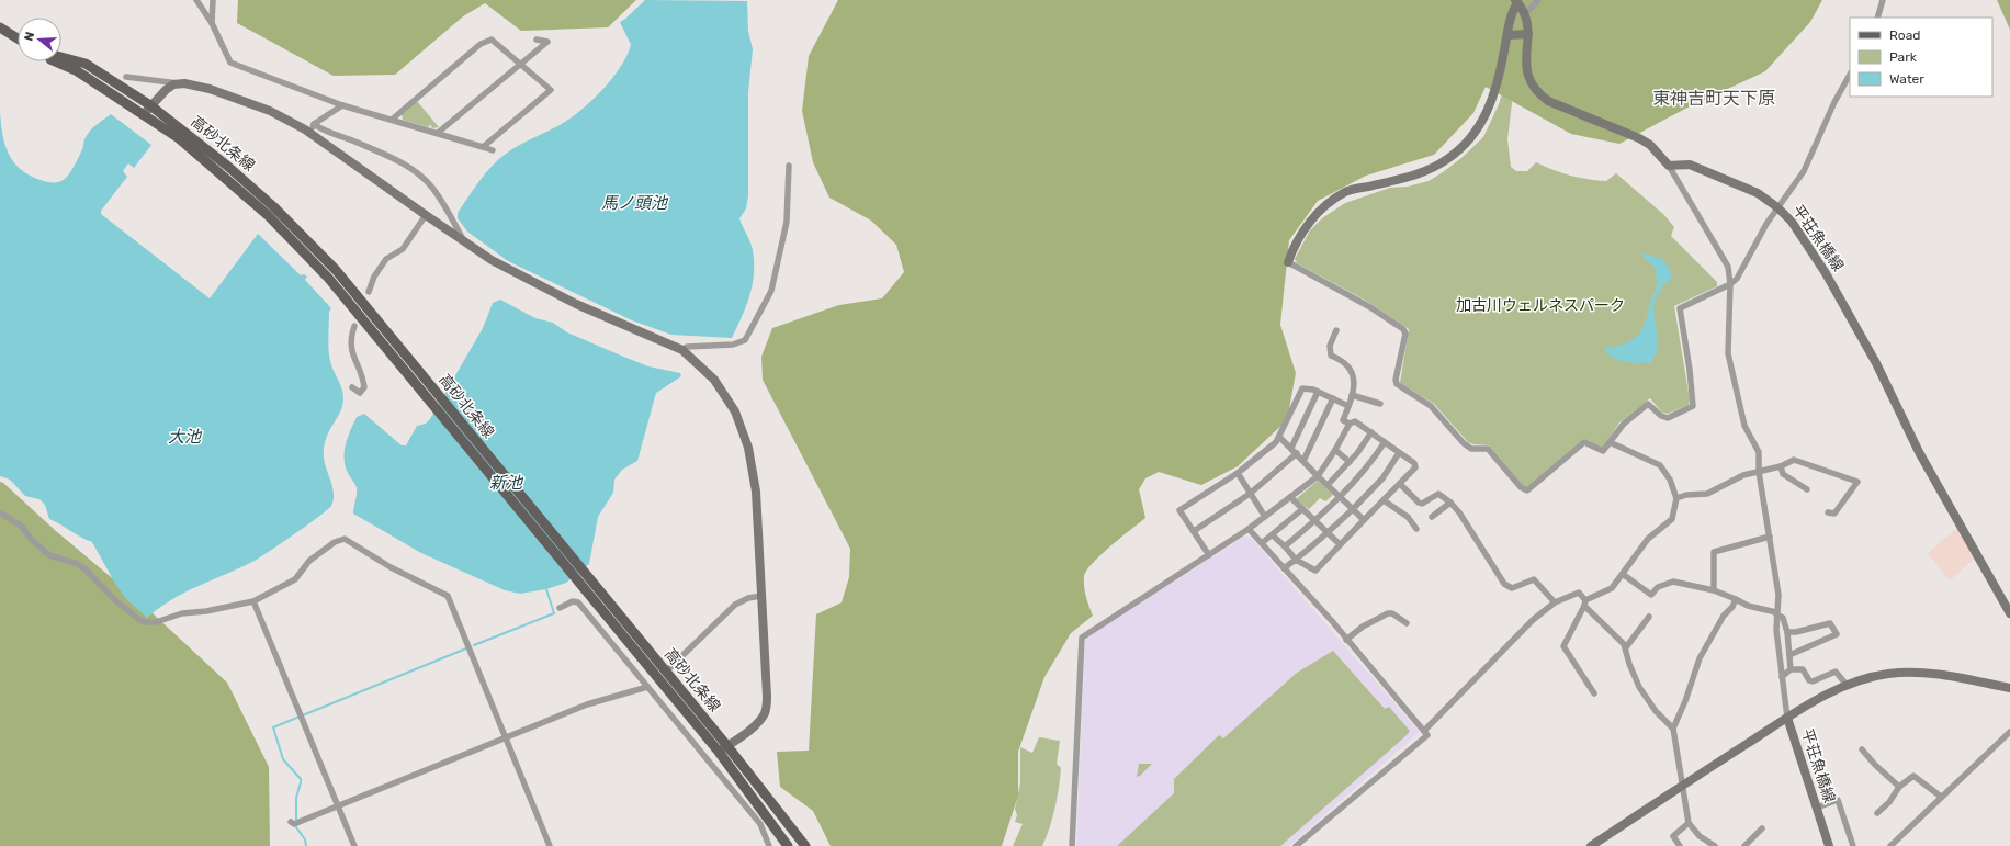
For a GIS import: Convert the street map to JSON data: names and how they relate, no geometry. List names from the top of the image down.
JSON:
{
  "streets": {
    "main road": ["高砂北条線"],
    "street": ["平荘魚橋線"]
  },
  "districts": ["東神吉町天下原"],
  "water": ["馬ノ頭池", "大池", "新池"],
  "parks": ["加古川ウェルネスパーク"],
  "legend": ["Road", "Park", "Water"],
  "north": "left"
}
